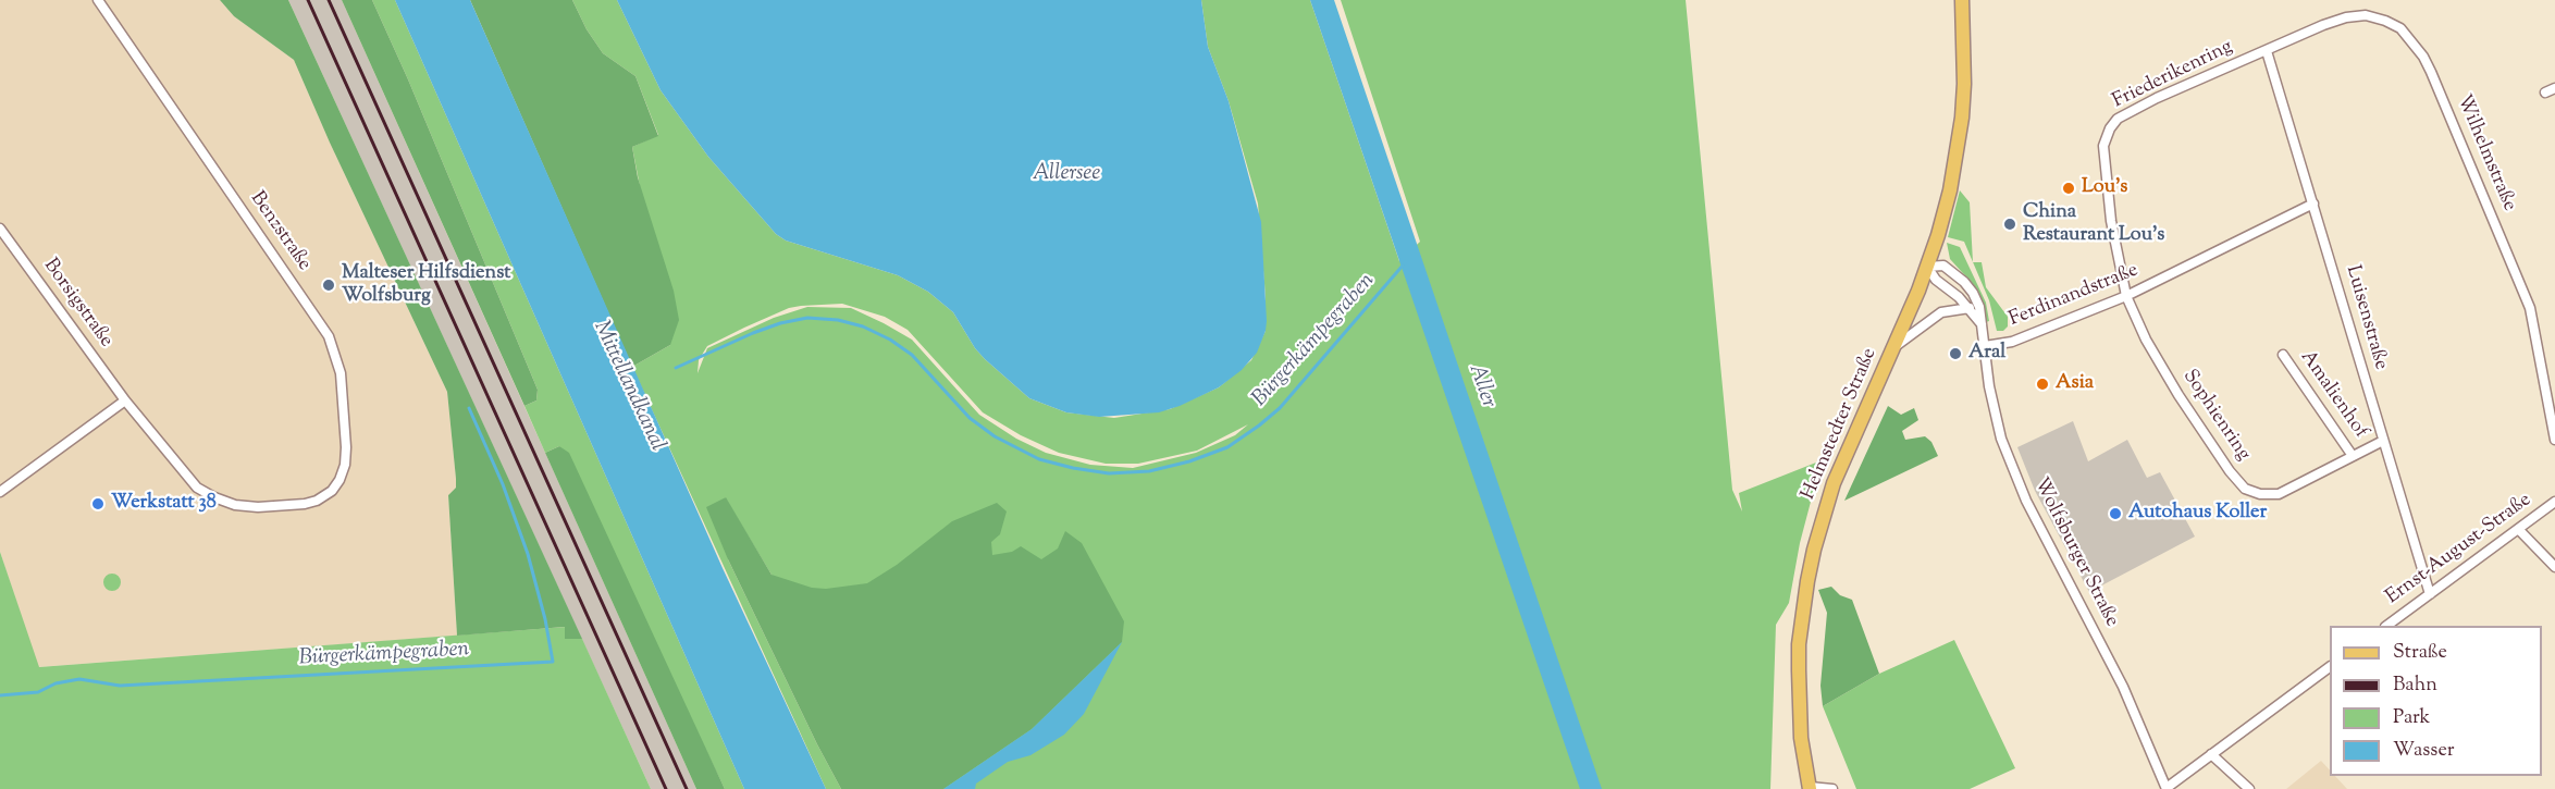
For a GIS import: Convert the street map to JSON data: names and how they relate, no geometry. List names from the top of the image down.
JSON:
{
  "streets": {
    "main road": ["Helmstedter Straße"],
    "street": [
      "Friederikenring",
      "Wilhelmstraße",
      "Benzstraße",
      "Ferdinandstraße",
      "Borsigstraße",
      "Luisenstraße",
      "Amalienhof",
      "Sophienring",
      "Ernst-August-Straße",
      "Wolfsburger Straße"
    ]
  },
  "crossings": [
    ["Friederikenring", "Wilhelmstraße"],
    ["Friederikenring", "Ferdinandstraße"],
    ["Friederikenring", "Luisenstraße"],
    ["Friederikenring", "Sophienring"],
    ["Wilhelmstraße", "Luisenstraße"],
    ["Benzstraße", "Borsigstraße"],
    ["Ferdinandstraße", "Luisenstraße"],
    ["Ferdinandstraße", "Sophienring"],
    ["Ferdinandstraße", "Wolfsburger Straße"],
    ["Luisenstraße", "Sophienring"],
    ["Luisenstraße", "Ernst-August-Straße"],
    ["Amalienhof", "Sophienring"],
    ["Helmstedter Straße", "Wolfsburger Straße"]
  ],
  "water": [
    "Allersee",
    "Bürgerkämpegraben",
    "Mittellandkanal",
    "Aller"
  ],
  "places": [
    "Lou's",
    "China Restaurant Lou's",
    "Malteser Hilfsdienst Wolfsburg",
    "Aral",
    "Asia",
    "Werkstatt 38",
    "Autohaus Koller"
  ],
  "legend": [
    "Straße",
    "Bahn",
    "Park",
    "Wasser"
  ]
}
